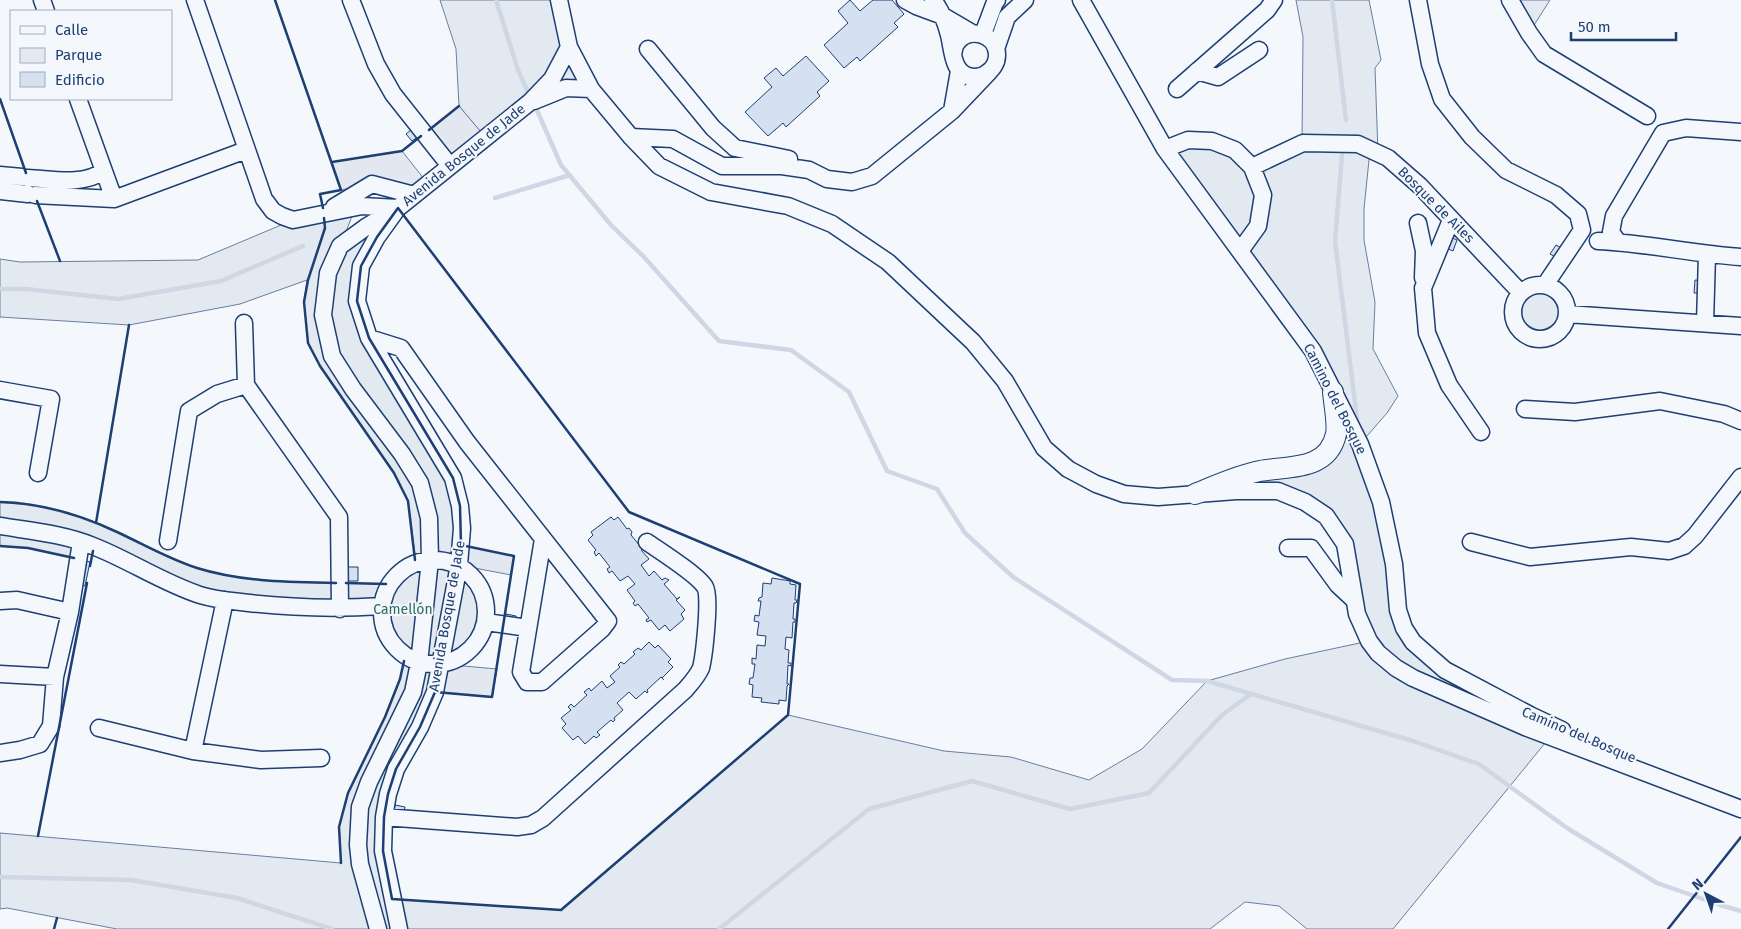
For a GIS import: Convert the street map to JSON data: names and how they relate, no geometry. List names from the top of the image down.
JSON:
{
  "streets": {
    "street": ["Avenida Bosque de Jade", "Bosque de Ailes", "Camino del Bosque"]
  },
  "parks": ["Camellón"],
  "legend": ["Calle", "Parque", "Edificio"],
  "scale_bar": "50 m",
  "north": "top left"
}
